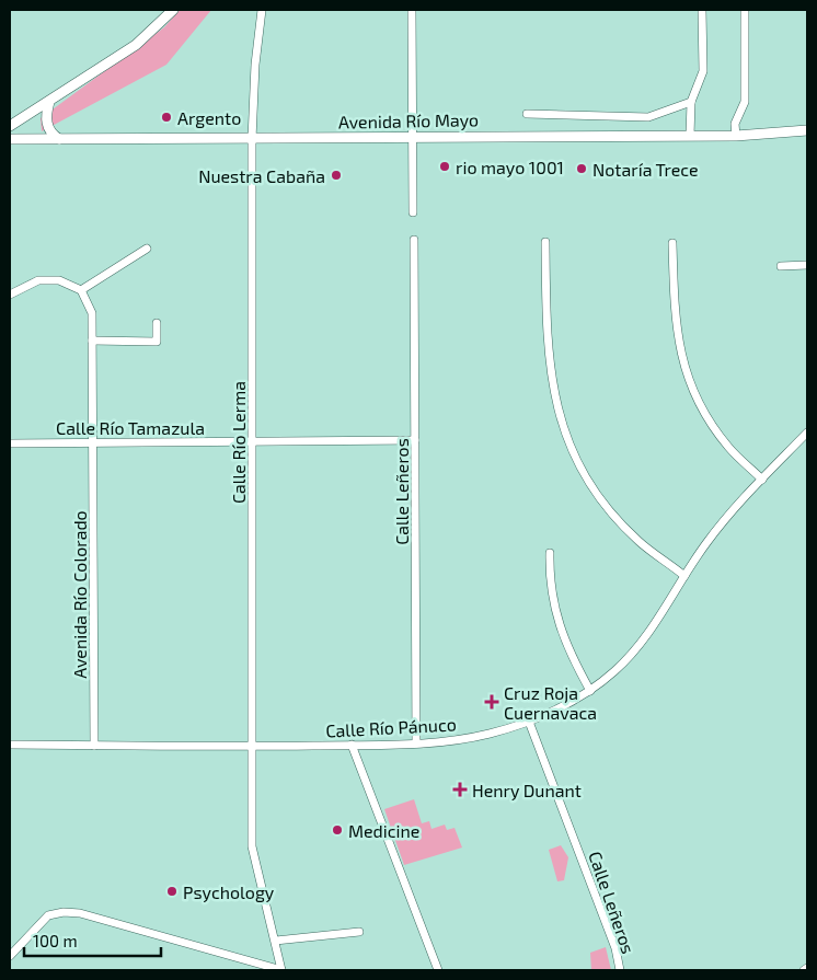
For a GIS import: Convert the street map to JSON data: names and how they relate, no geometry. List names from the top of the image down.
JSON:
{
  "streets": {
    "street": [
      "Avenida Río Mayo",
      "Calle Río Tamazula",
      "Calle Río Lerma",
      "Calle Leñeros",
      "Avenida Río Colorado",
      "Calle Río Pánuco"
    ]
  },
  "crossings": [
    ["Avenida Río Mayo", "Calle Río Lerma"],
    ["Calle Río Tamazula", "Calle Río Lerma"],
    ["Calle Río Tamazula", "Calle Leñeros"],
    ["Calle Río Tamazula", "Avenida Río Colorado"],
    ["Calle Río Lerma", "Calle Río Pánuco"],
    ["Calle Leñeros", "Calle Río Pánuco"],
    ["Avenida Río Colorado", "Calle Río Pánuco"]
  ],
  "places": {
    "other": [
      "Argento",
      "rio mayo 1001",
      "Notaría Trece",
      "Nuestra Cabaña",
      "Medicine",
      "Psychology"
    ],
    "health": ["Cruz Roja Cuernavaca", "Henry Dunant"]
  },
  "scale_bar": "100 m"
}
